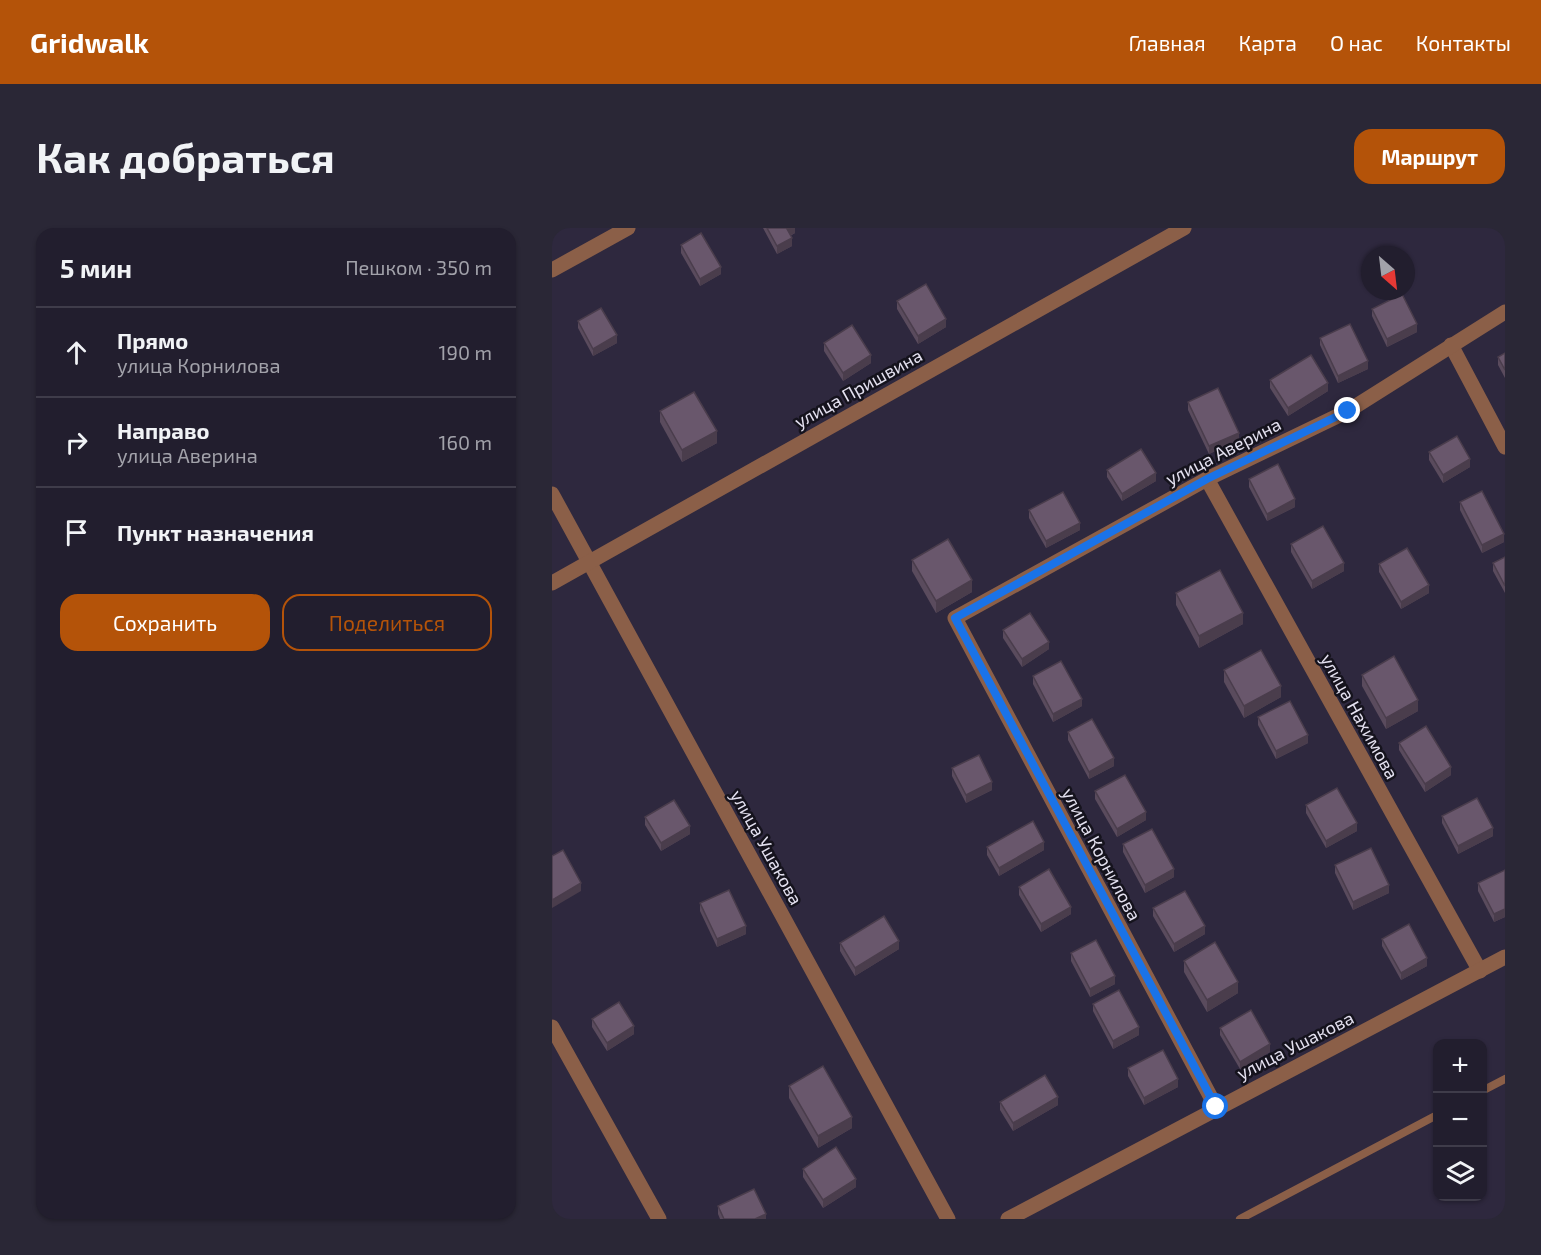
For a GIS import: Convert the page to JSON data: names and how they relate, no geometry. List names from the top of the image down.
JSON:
{
  "streets": {
    "street": [
      "улица Пришвина",
      "улица Аверина",
      "улица Нахимова",
      "улица Ушакова",
      "улица Корнилова"
    ]
  },
  "crossings": [
    ["улица Пришвина", "улица Ушакова"],
    ["улица Аверина", "улица Нахимова"],
    ["улица Аверина", "улица Корнилова"],
    ["улица Нахимова", "улица Ушакова"],
    ["улица Ушакова", "улица Корнилова"]
  ],
  "north": "bottom right",
  "page": {
    "header": "Gridwalk",
    "nav": [
      "Главная",
      "Карта",
      "О нас",
      "Контакты"
    ],
    "buttons": [
      "Маршрут",
      ["Сохранить", "Поделиться"]
    ],
    "title": "Как добраться",
    "heading": ["5 мин", "Пешком · 350 m"],
    "list": [
      ["Прямо", "улица Корнилова", "190 m"],
      ["Направо", "улица Аверина", "160 m"],
      "Пункт назначения"
    ],
    "map_buttons": ["+", "−"]
  }
}
